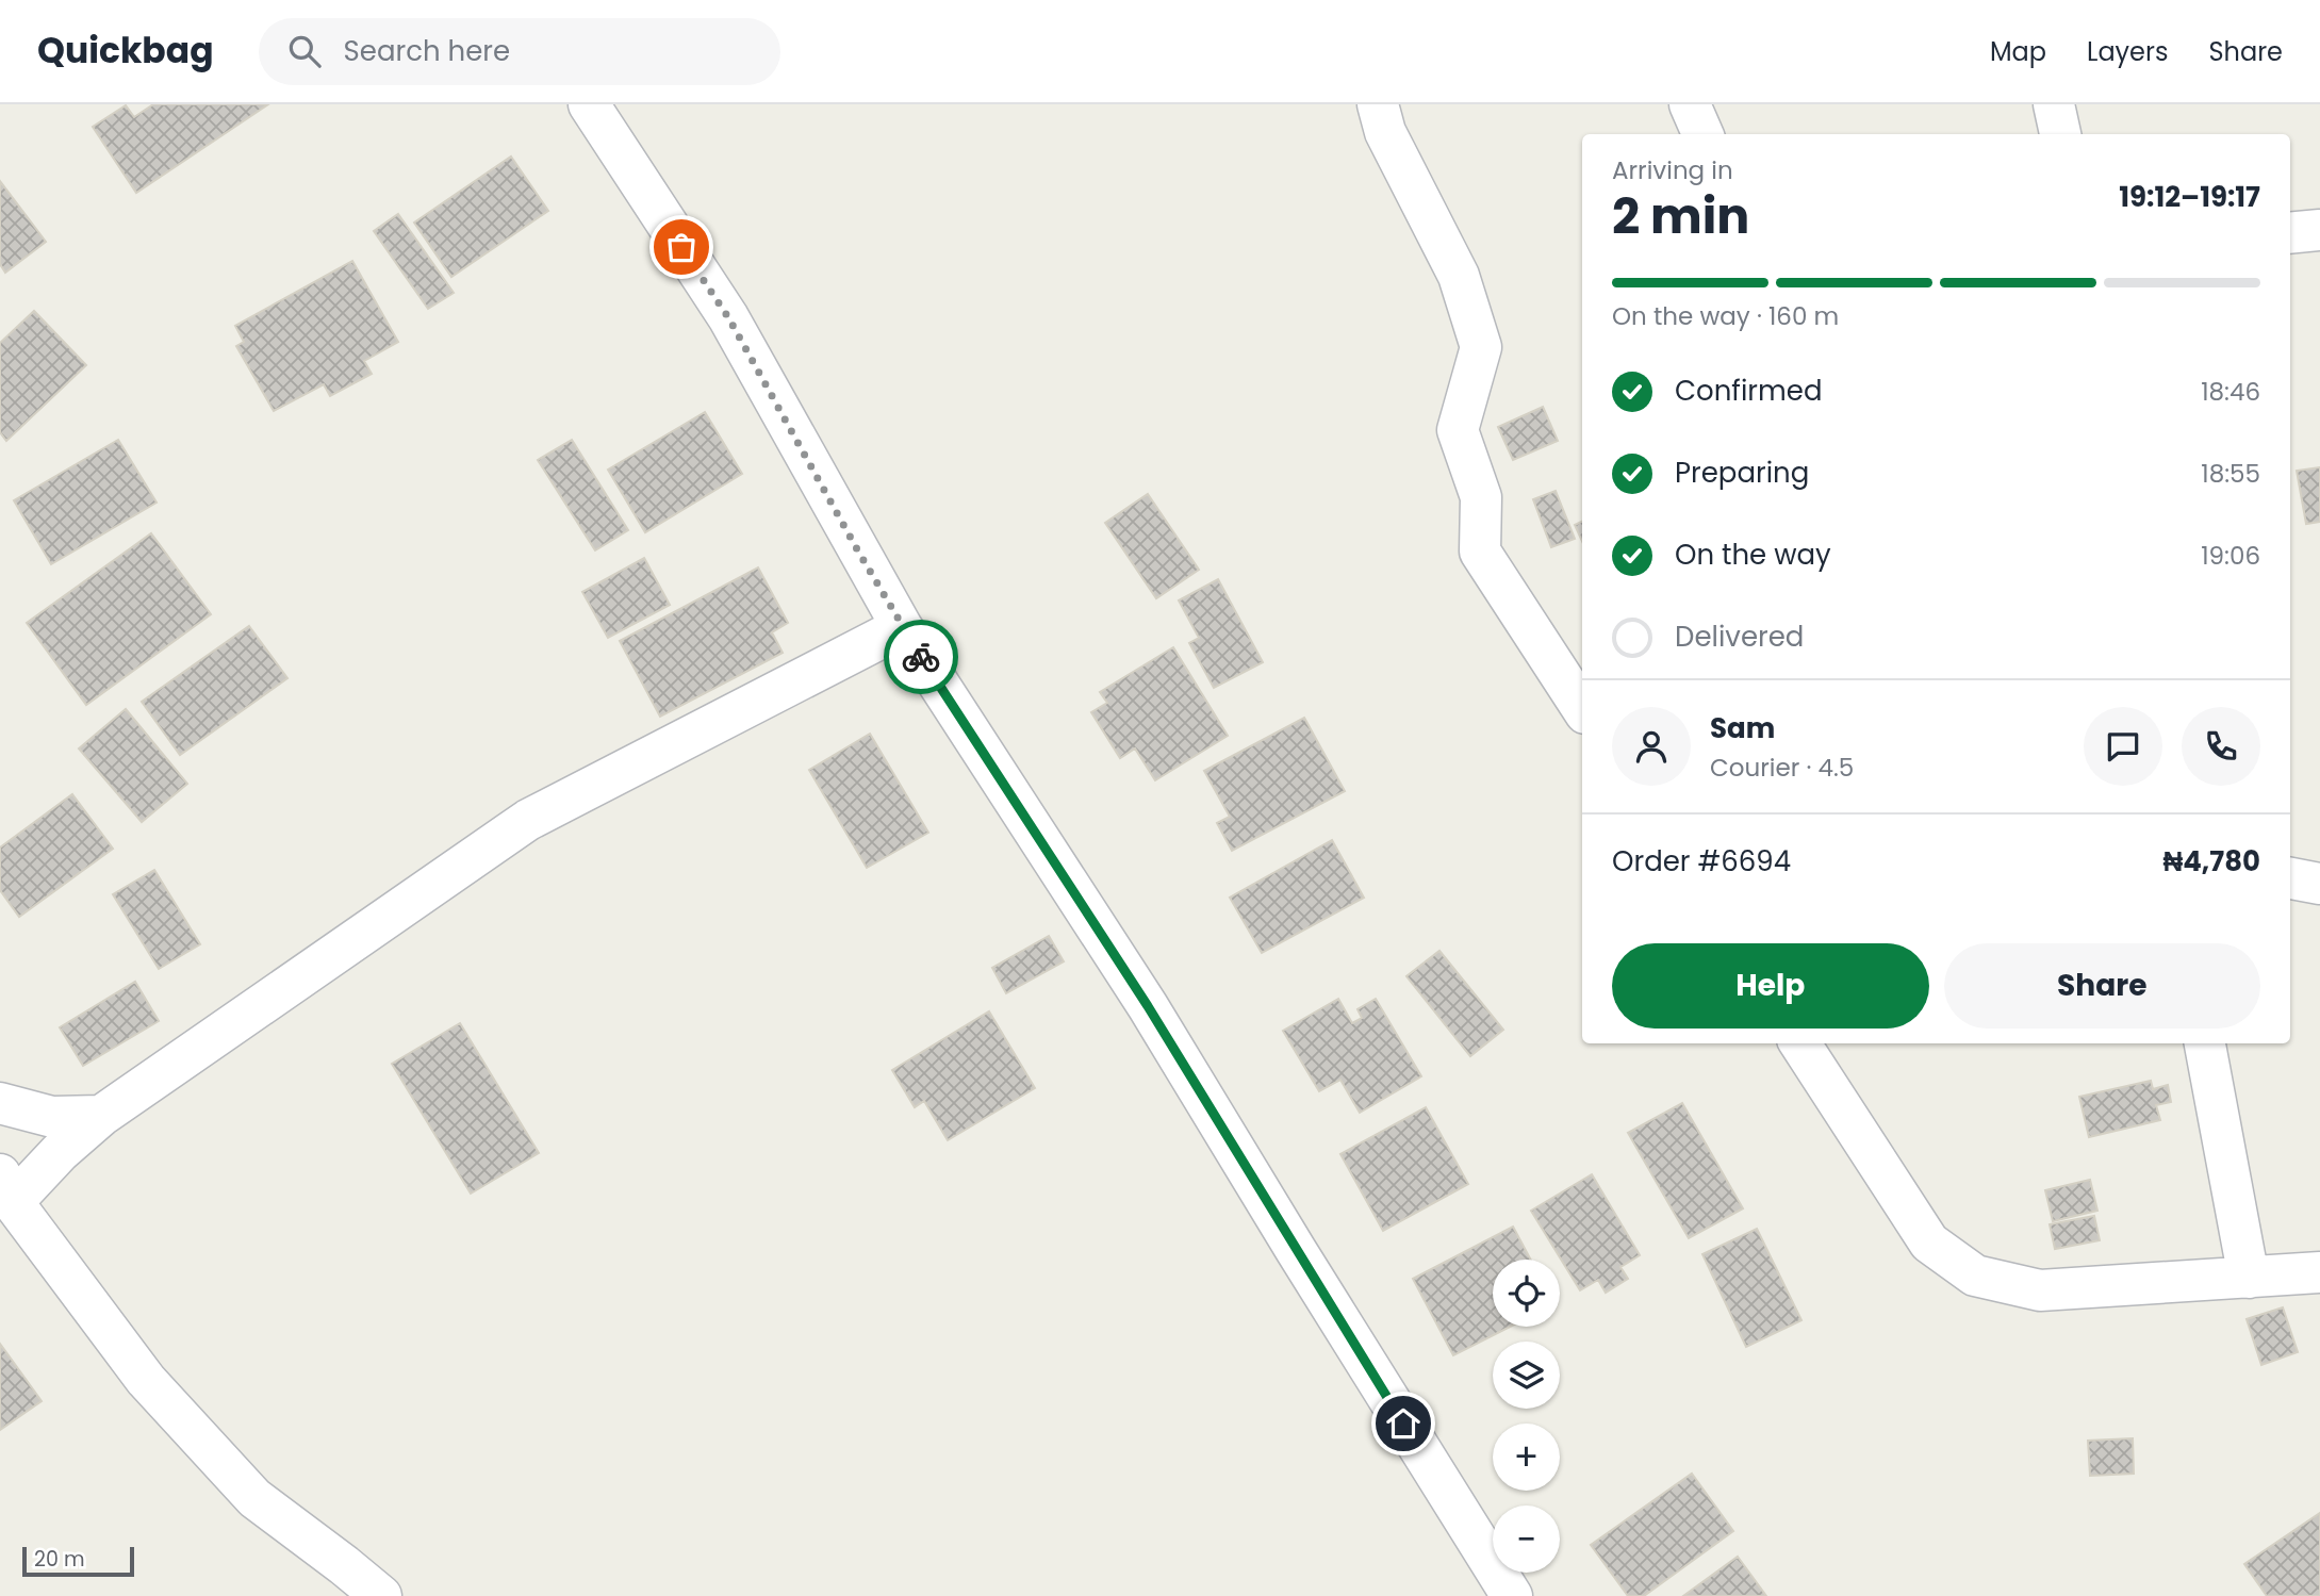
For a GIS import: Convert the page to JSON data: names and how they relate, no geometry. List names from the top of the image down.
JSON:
{
  "scale_bar": "20 m",
  "page": {
    "header": "Quickbag",
    "search": "Search here",
    "nav": ["Map", "Layers", "Share"],
    "heading": ["2 min", "Arriving in", "19:12–19:17"],
    "panel": [
      "Sam",
      "Courier · 4.5",
      "Order #6694",
      "₦4,780"
    ],
    "bar": "On the way · 160 m",
    "list": [
      ["Confirmed", "18:46"],
      ["Preparing", "18:55"],
      ["On the way", "19:06"],
      "Delivered"
    ],
    "buttons": ["Help", "Share"],
    "map_buttons": ["+", "−"],
    "scale": "20 m"
  }
}
